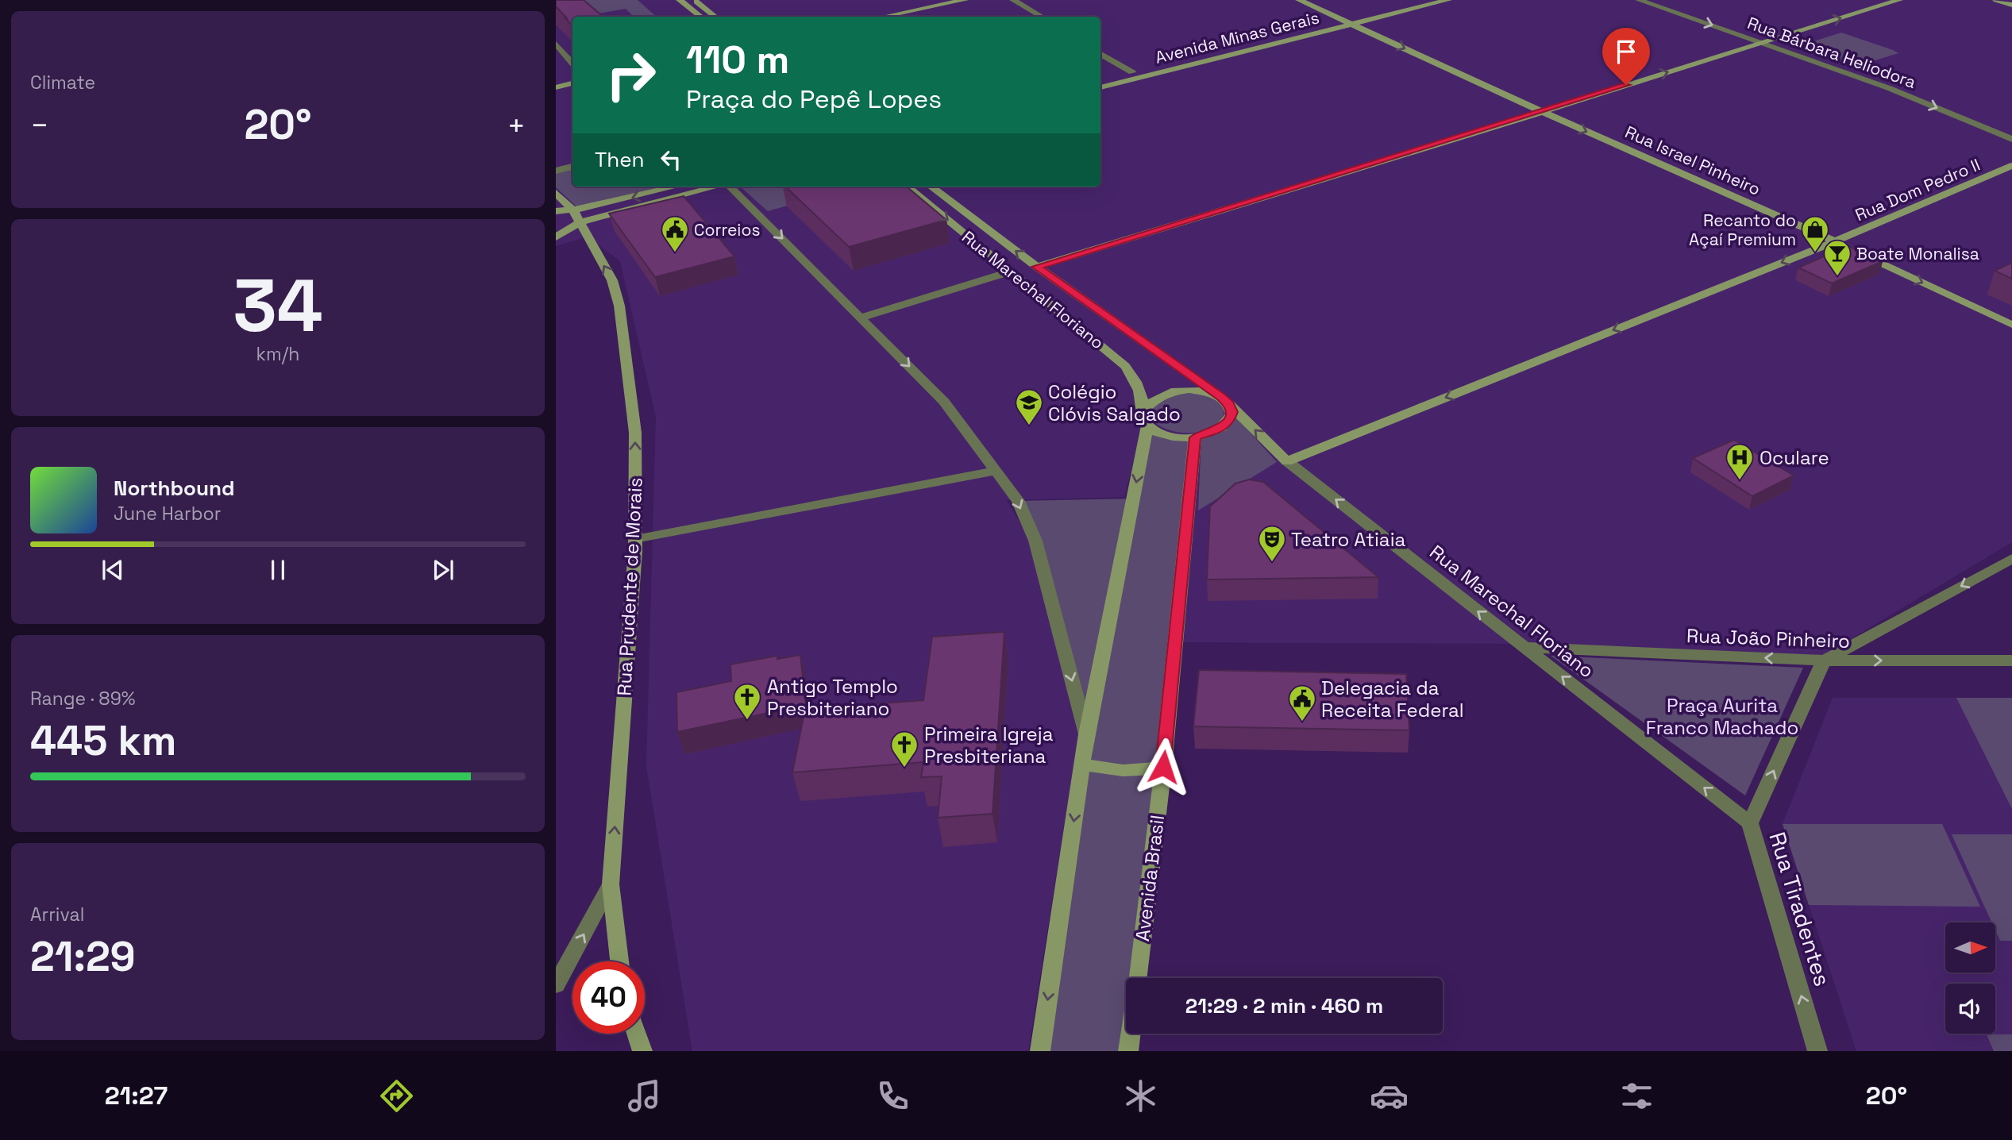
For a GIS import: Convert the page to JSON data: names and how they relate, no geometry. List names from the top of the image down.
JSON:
{
  "streets": {
    "street": [
      "Avenida Minas Gerais",
      "Rua Bárbara Heliodora",
      "Rua Israel Pinheiro",
      "Rua Dom Pedro II",
      "Rua Marechal Floriano",
      "Rua Prudente de Morais",
      "Rua João Pinheiro",
      "Avenida Brasil",
      "Rua Tiradentes"
    ]
  },
  "crossings": [
    ["Avenida Minas Gerais", "Rua Israel Pinheiro"],
    ["Rua Israel Pinheiro", "Rua Dom Pedro II"],
    ["Rua Dom Pedro II", "Rua Marechal Floriano"],
    ["Rua Marechal Floriano", "Rua João Pinheiro"],
    ["Rua Marechal Floriano", "Rua Tiradentes"],
    ["Rua João Pinheiro", "Rua Tiradentes"]
  ],
  "one_way": [
    "Rua Bárbara Heliodora",
    "Rua Israel Pinheiro",
    "Rua Dom Pedro II",
    "Rua Prudente de Morais",
    "Rua Tiradentes"
  ],
  "parks": ["Praça Aurita Franco Machado"],
  "places": {
    "public building": ["Correios", "Delegacia da Receita Federal"],
    "shop": ["Recanto do Açaí Premium"],
    "bar": ["Boate Monalisa"],
    "school or university": ["Colégio Clóvis Salgado"],
    "hospital": ["Oculare"],
    "theatre": ["Teatro Atiaia"],
    "church": ["Antigo Templo Presbiteriano", "Primeira Igreja Presbiteriana"]
  },
  "north": "right",
  "page": {
    "tile": [
      "Climate",
      ["34", "km/h"],
      ["Range · 89%", "445 km"],
      ["Arrival", "21:29"]
    ],
    "turn": ["110 m", "Praça do Pepê Lopes"],
    "heat": ["−", "20°", "+"],
    "then": "Then",
    "song": ["Northbound", "June Harbor"],
    "limit": "40",
    "trip": "21:29 · 2 min · 460 m",
    "tabs": ["21:27", "20°"]
  }
}
